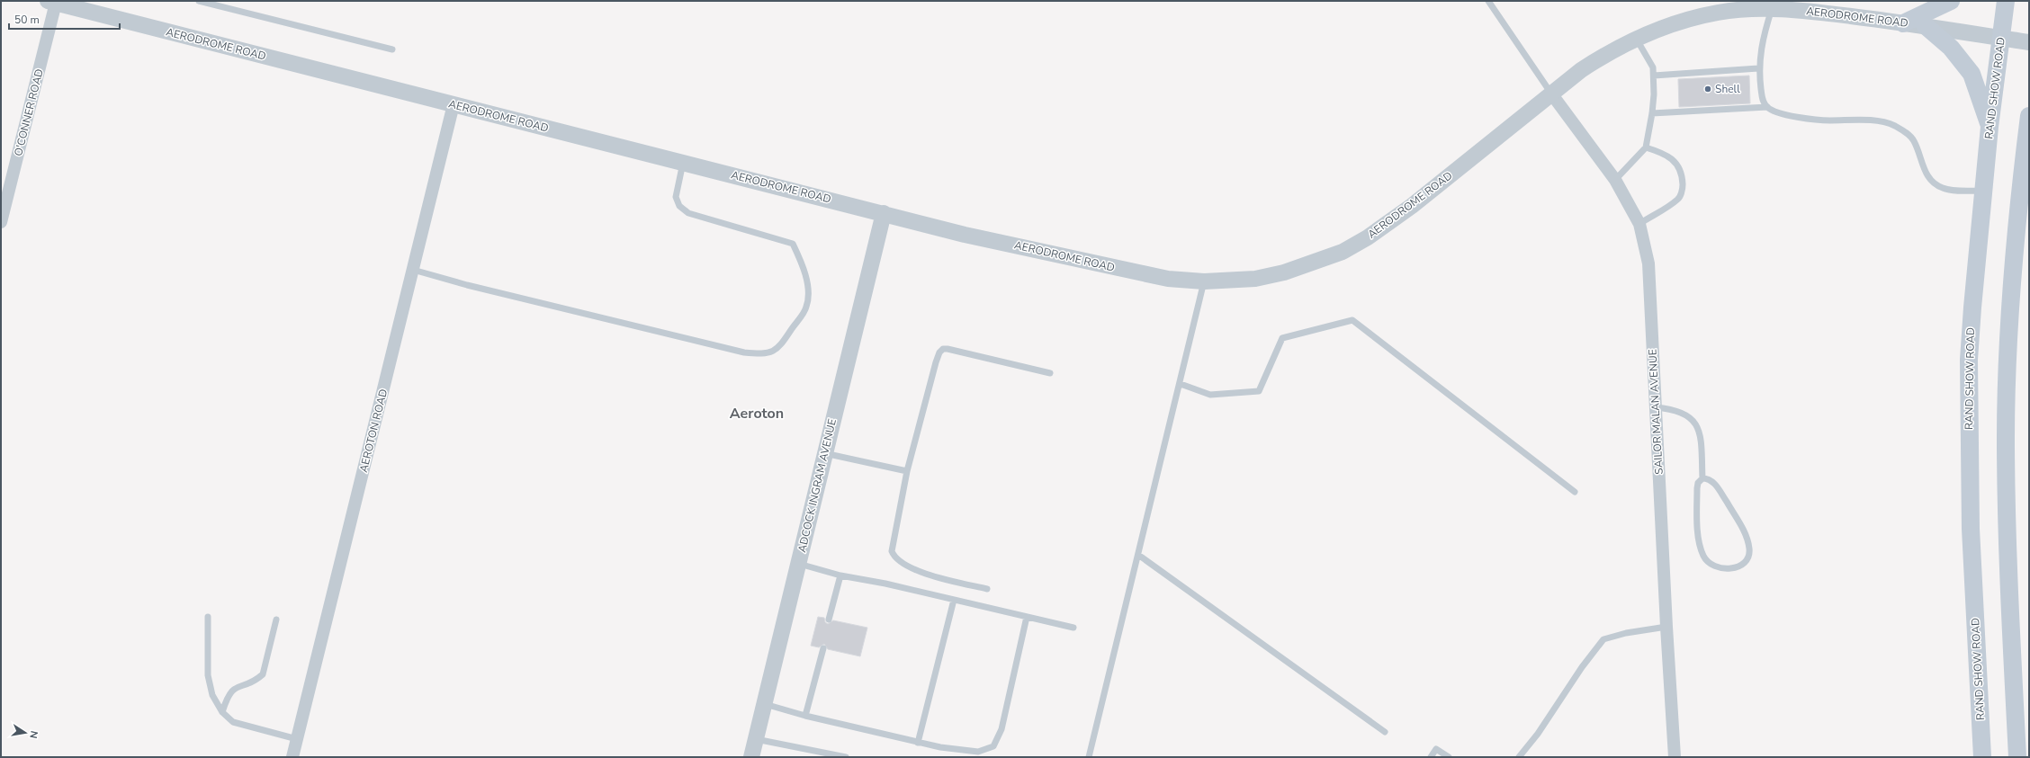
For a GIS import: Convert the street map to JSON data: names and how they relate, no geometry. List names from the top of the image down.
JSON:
{
  "streets": {
    "main road": ["RAND SHOW ROAD"],
    "street": [
      "AERODROME ROAD",
      "O'CONNER ROAD",
      "SAILOR MALAN AVENUE",
      "AEROTON ROAD",
      "ADCOCK INGRAM AVENUE"
    ]
  },
  "crossings": [
    ["AERODROME ROAD", "RAND SHOW ROAD"],
    ["AERODROME ROAD", "O'CONNER ROAD"],
    ["AERODROME ROAD", "SAILOR MALAN AVENUE"],
    ["AERODROME ROAD", "AEROTON ROAD"],
    ["AERODROME ROAD", "ADCOCK INGRAM AVENUE"]
  ],
  "districts": ["Aeroton"],
  "places": ["Shell"],
  "scale_bar": "50 m",
  "north": "right"
}
